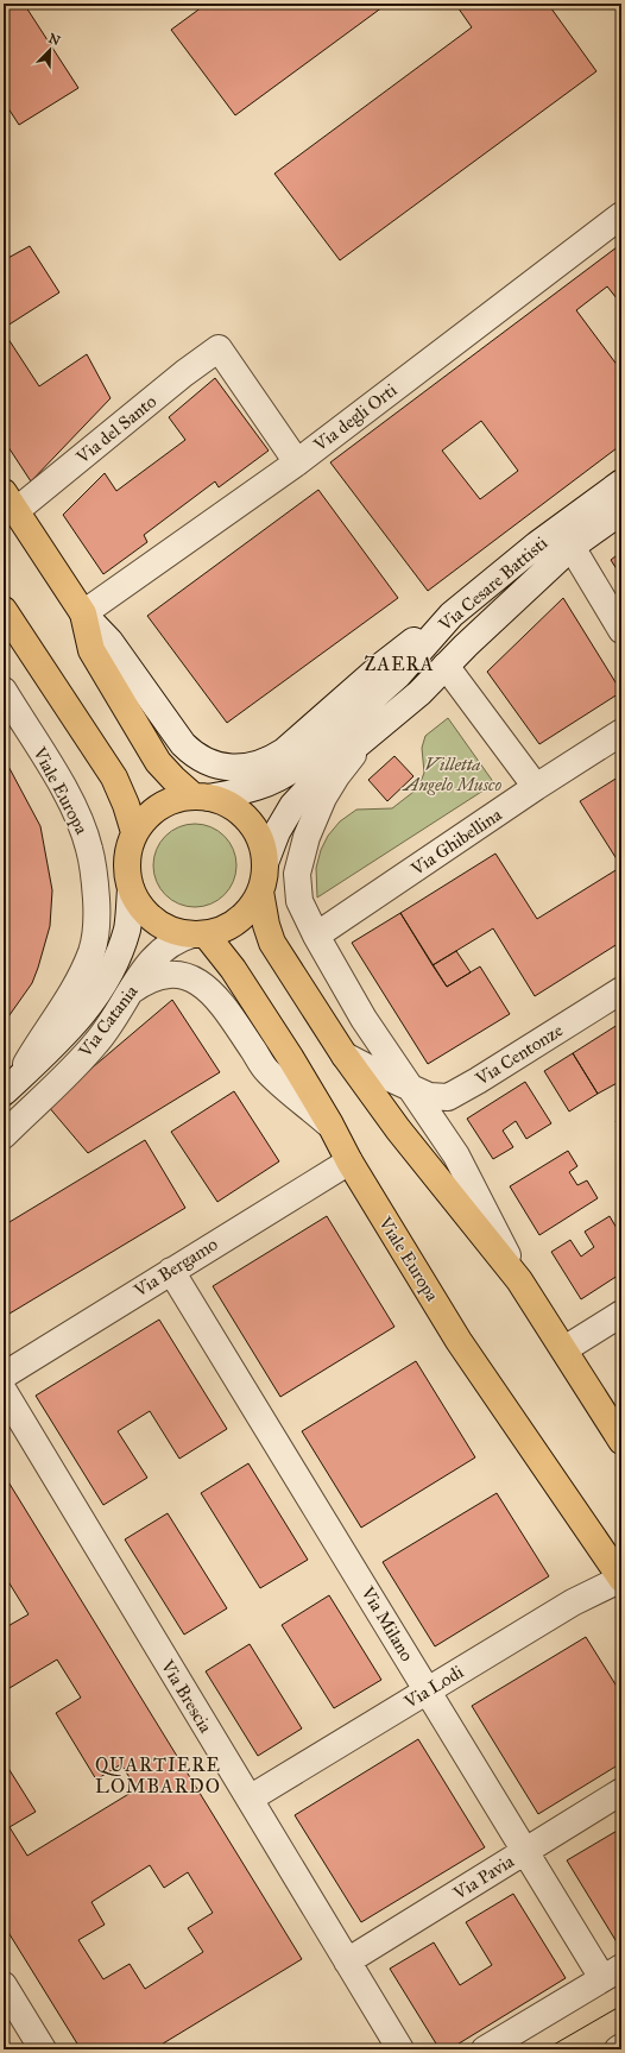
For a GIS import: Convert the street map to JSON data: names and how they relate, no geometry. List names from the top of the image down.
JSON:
{
  "streets": {
    "main road": ["Viale Europa"],
    "street": [
      "Via degli Orti",
      "Via del Santo",
      "Via Cesare Battisti",
      "Via Ghibellina",
      "Via Catania",
      "Via Centonze",
      "Via Bergamo",
      "Via Milano",
      "Via Lodi",
      "Via Brescia",
      "Via Pavia"
    ]
  },
  "crossings": [
    ["Via degli Orti", "Via del Santo"],
    ["Via Cesare Battisti", "Viale Europa"],
    ["Via Cesare Battisti", "Via Catania"],
    ["Viale Europa", "Via Catania"],
    ["Viale Europa", "Via Bergamo"],
    ["Viale Europa", "Via Lodi"],
    ["Via Bergamo", "Via Milano"],
    ["Via Milano", "Via Lodi"],
    ["Via Milano", "Via Pavia"],
    ["Via Lodi", "Via Brescia"],
    ["Via Brescia", "Via Pavia"]
  ],
  "districts": ["ZAERA", "QUARTIERE LOMBARDO"],
  "parks": ["Villetta Angelo Musco"],
  "north": "top right"
}
